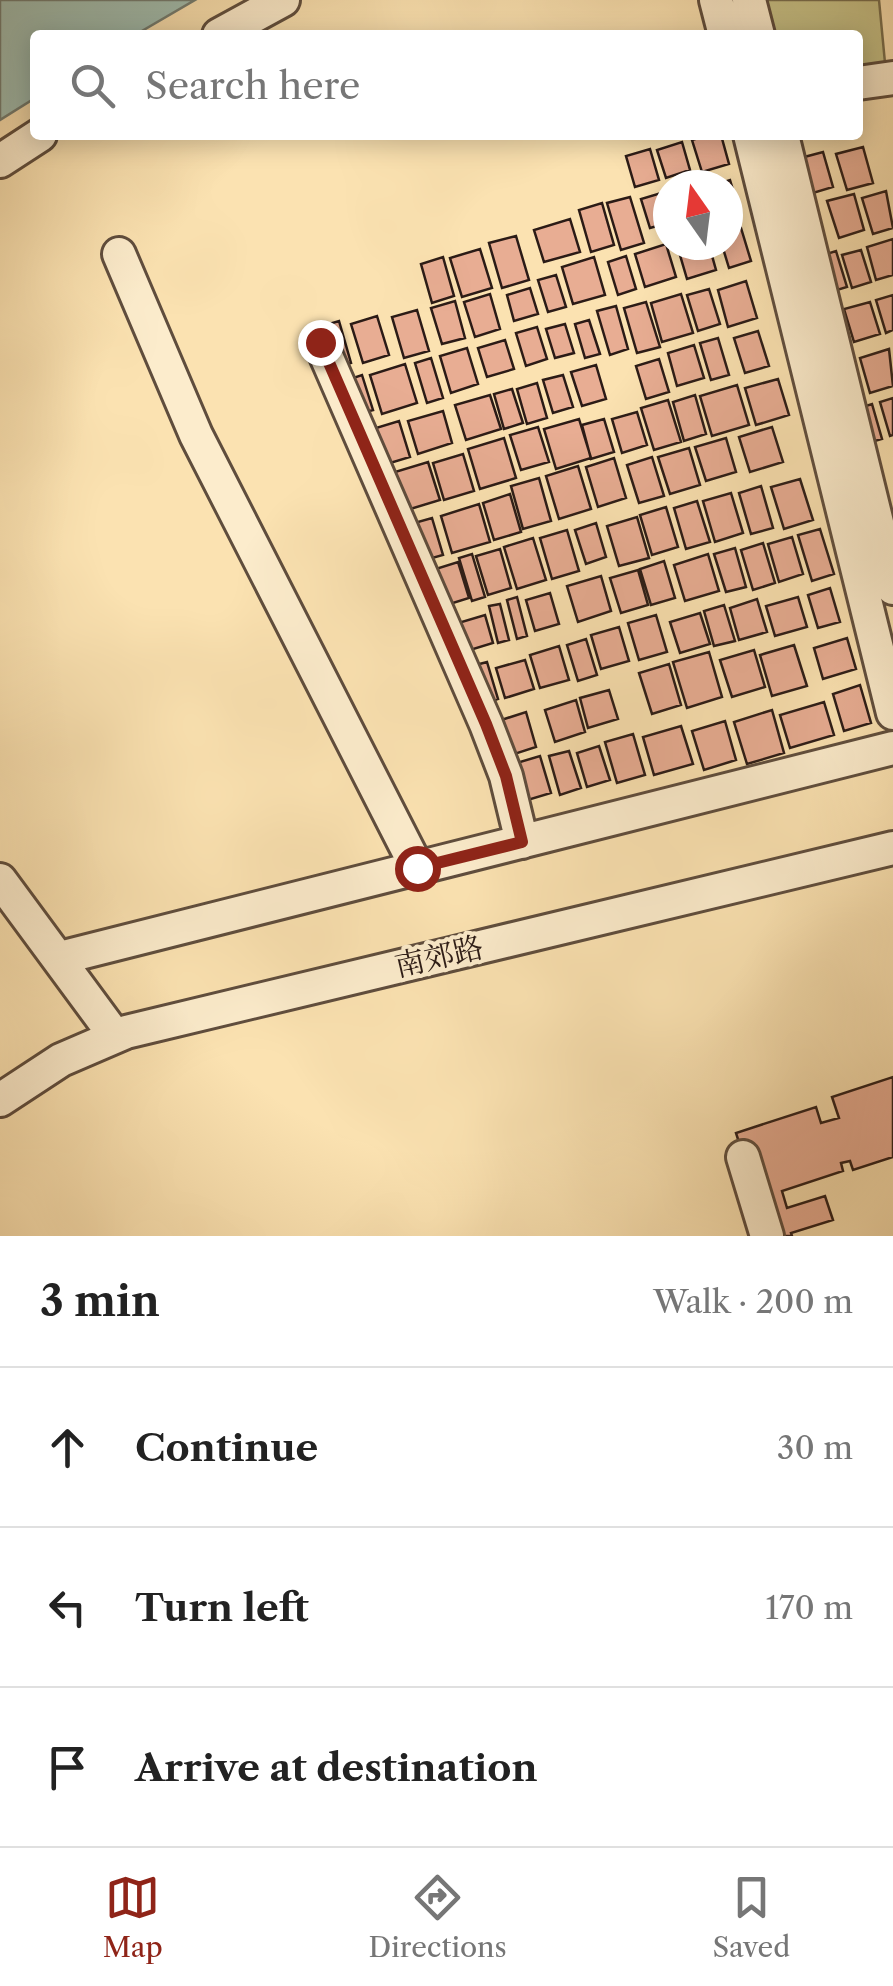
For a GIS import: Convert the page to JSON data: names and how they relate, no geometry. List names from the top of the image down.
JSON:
{
  "streets": {
    "street": ["南郊路"]
  },
  "north": "top",
  "page": {
    "search": "Search here",
    "heading": ["3 min", "Walk · 200 m"],
    "list": [
      ["Continue", "30 m"],
      ["Turn left", "170 m"],
      "Arrive at destination"
    ],
    "nav": ["Map", "Directions", "Saved"]
  }
}
